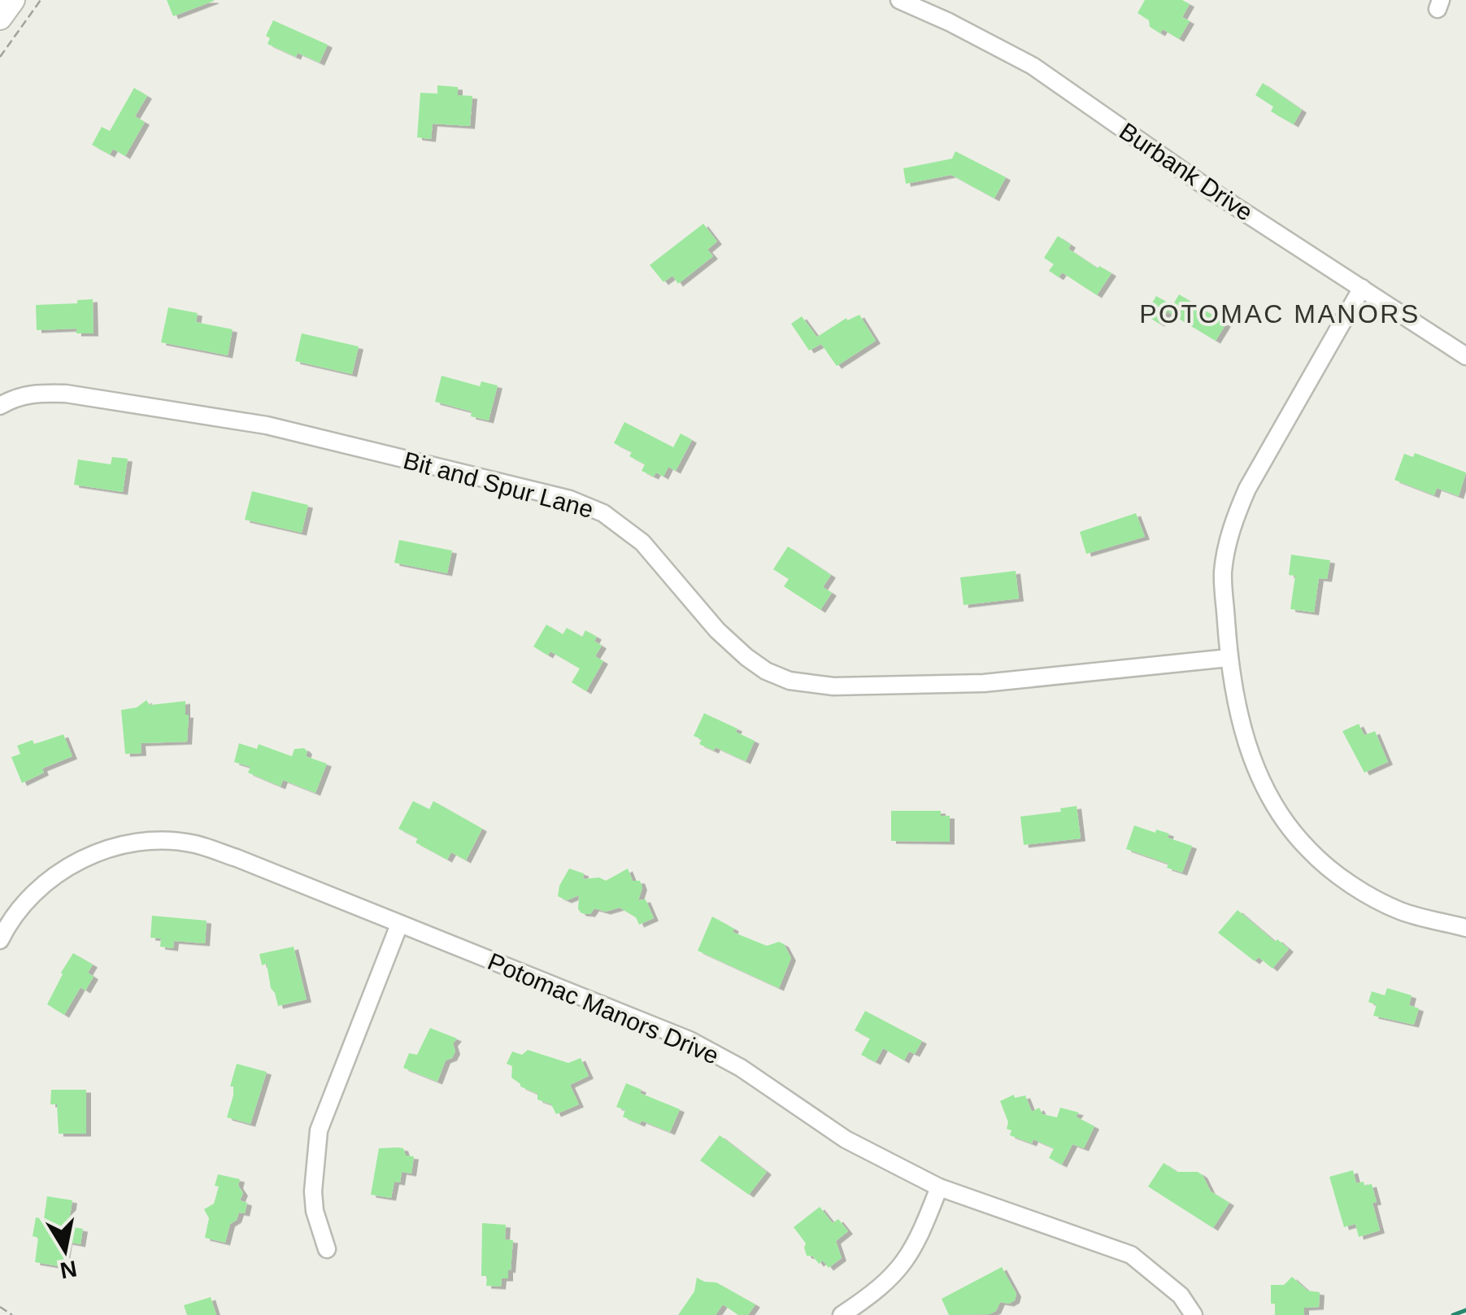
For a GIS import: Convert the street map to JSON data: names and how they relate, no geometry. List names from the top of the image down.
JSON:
{
  "streets": {
    "street": ["Burbank Drive", "Bit and Spur Lane", "Potomac Manors Drive"]
  },
  "districts": ["POTOMAC MANORS"],
  "north": "bottom"
}
